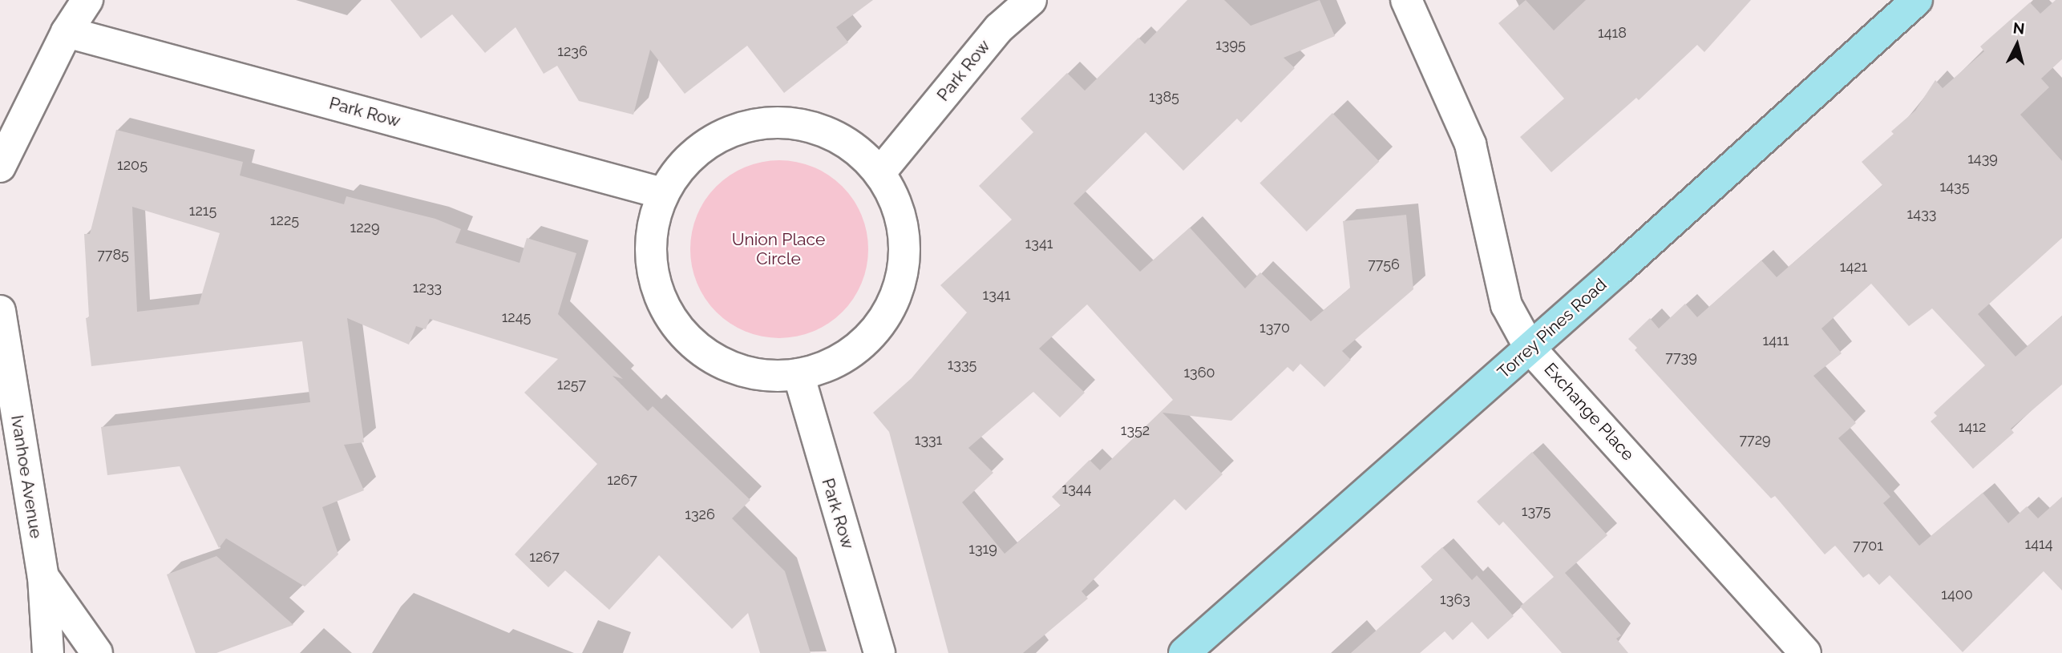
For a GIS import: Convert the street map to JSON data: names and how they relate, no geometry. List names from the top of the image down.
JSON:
{
  "streets": {
    "main road": ["Torrey Pines Road"],
    "street": ["Park Row", "Exchange Place", "Ivanhoe Avenue"]
  },
  "crossings": [
    ["Torrey Pines Road", "Exchange Place"]
  ],
  "parks": ["Union Place Circle"],
  "house_numbers": [
    "1418",
    "1395",
    "1236",
    "1385",
    "1439",
    "1205",
    "1435",
    "1215",
    "1433",
    "1225",
    "1229",
    "1341",
    "7785",
    "7756",
    "1421",
    "1233",
    "1341",
    "1245",
    "1370",
    "1411",
    "7739",
    "1335",
    "1360",
    "1257",
    "1412",
    "1352",
    "1331",
    "7729",
    "1267",
    "1344",
    "1375",
    "1326",
    "1414",
    "7701",
    "1319",
    "1267",
    "1400",
    "1363"
  ],
  "north": "top"
}
